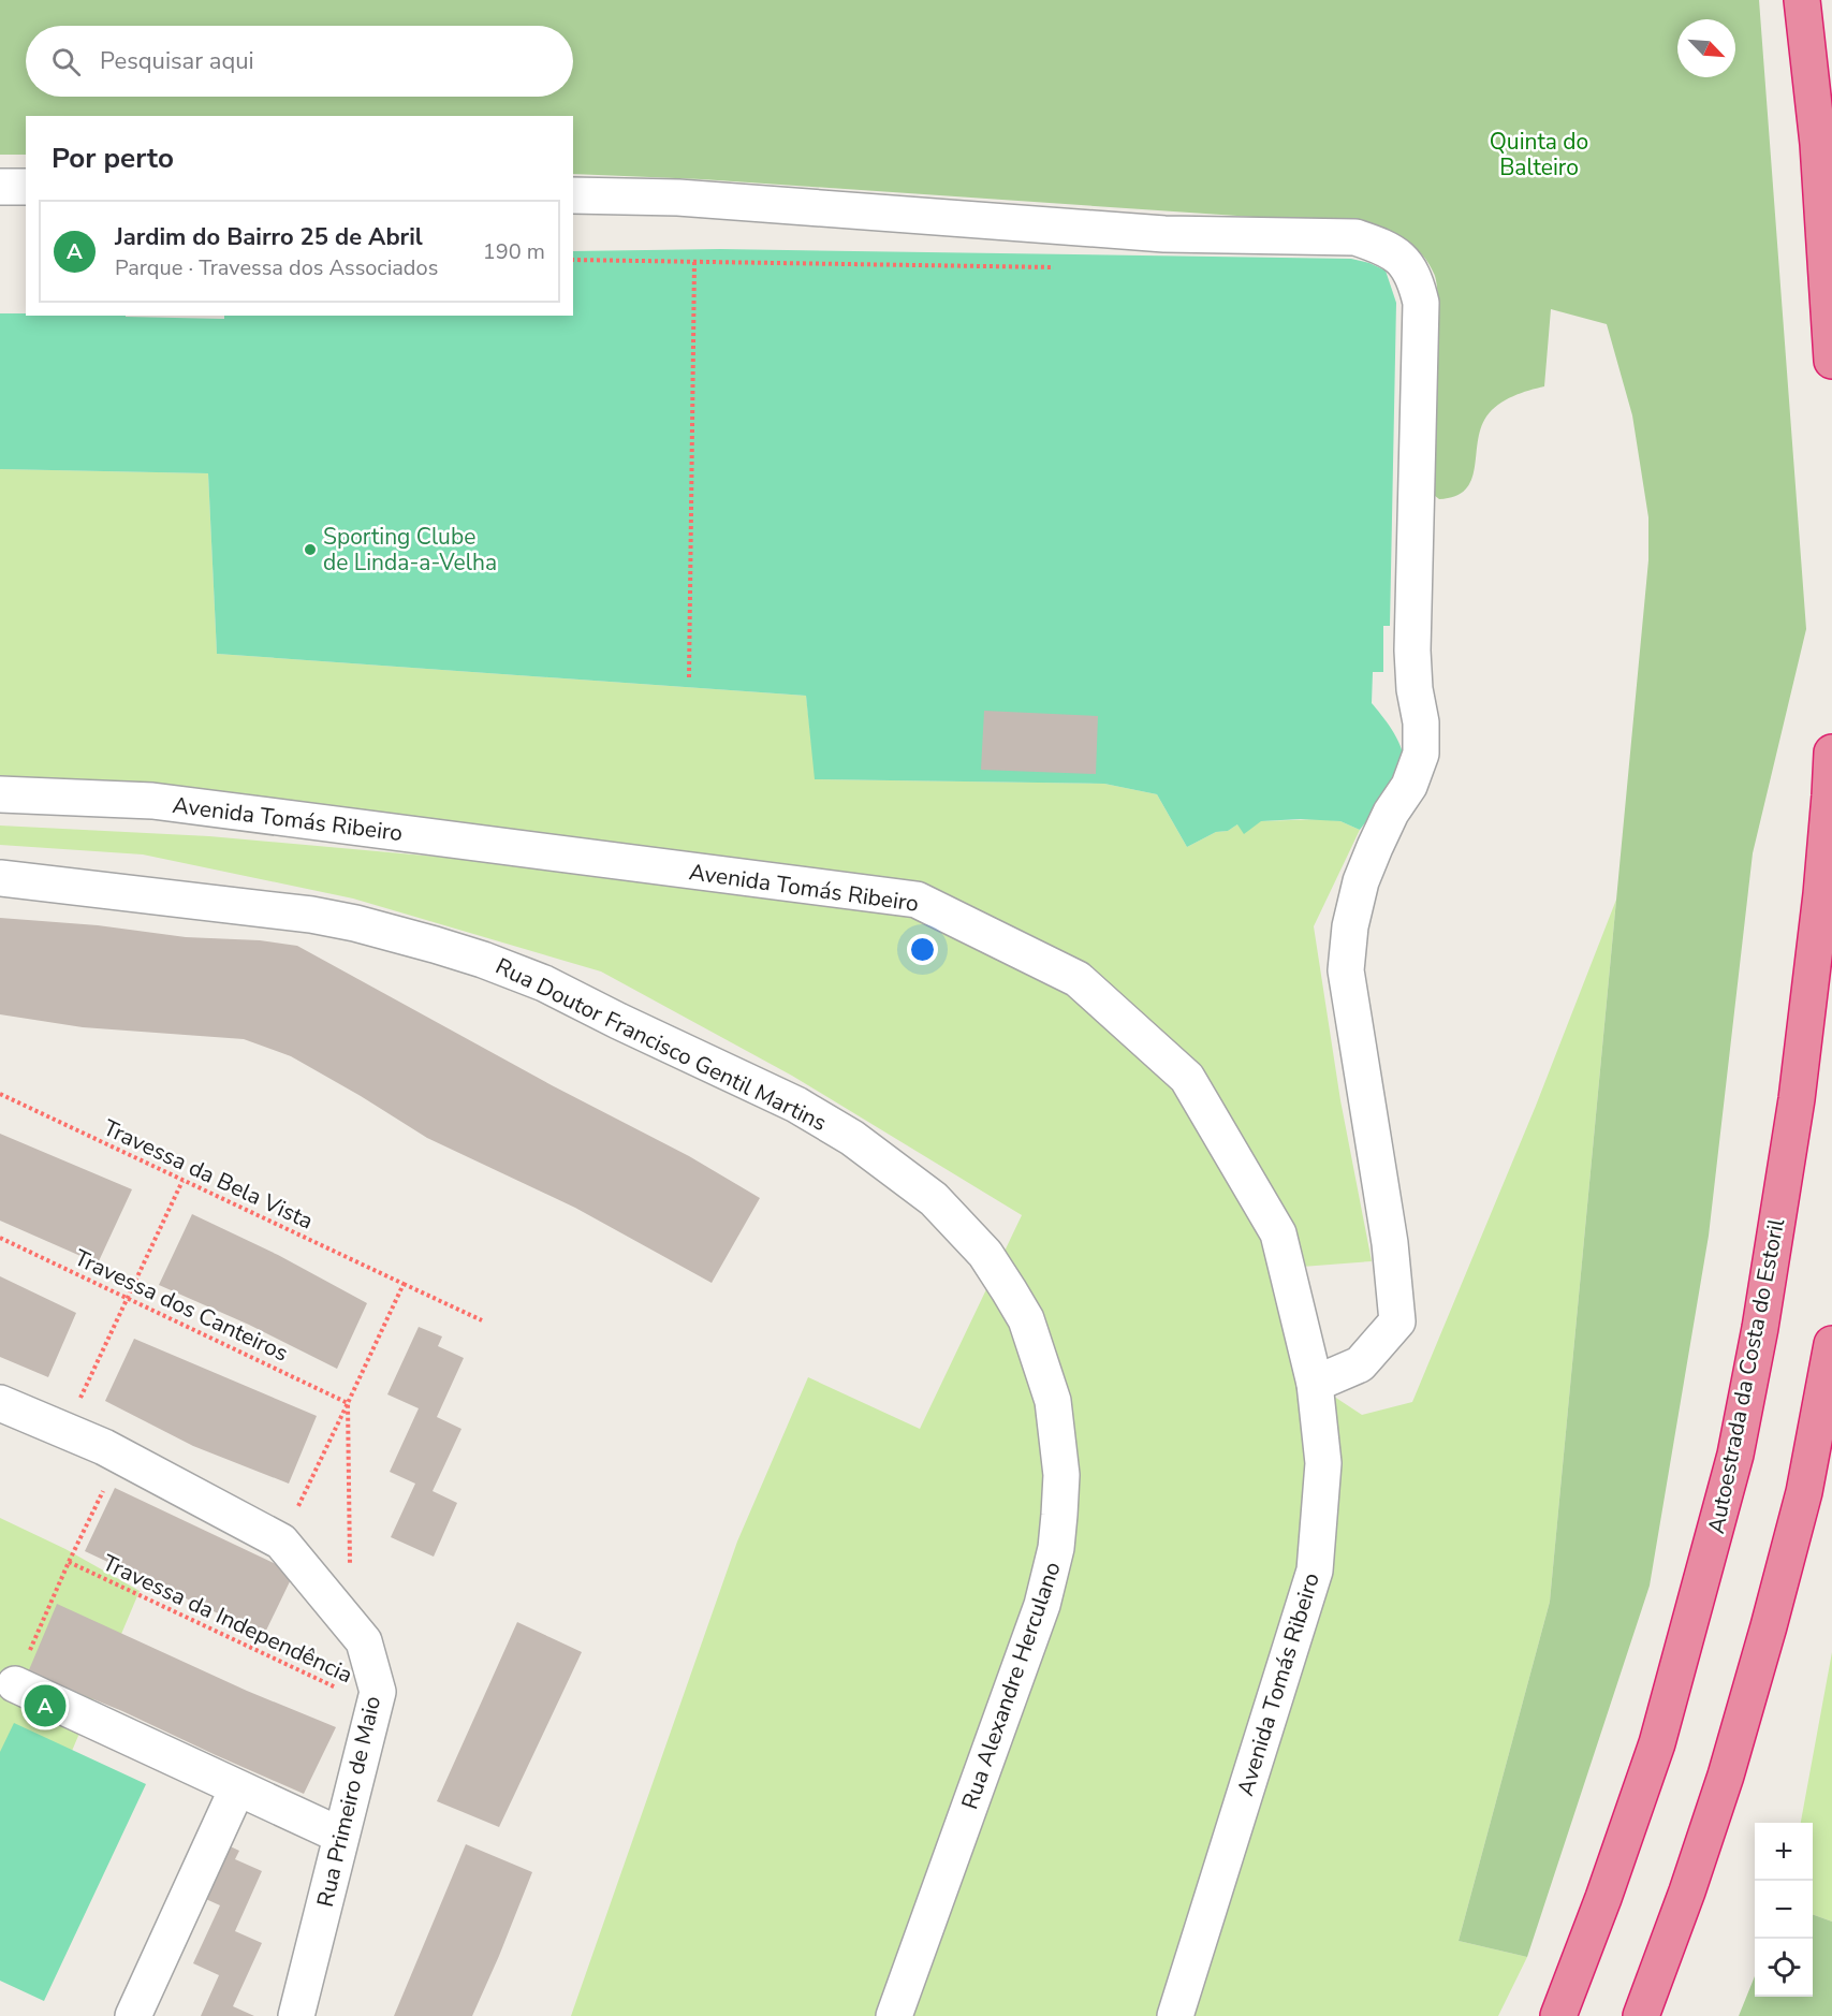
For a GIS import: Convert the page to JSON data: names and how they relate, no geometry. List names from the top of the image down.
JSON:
{
  "streets": {
    "highway": ["Autoestrada da Costa do Estoril"],
    "street": [
      "Avenida Tomás Ribeiro",
      "Rua Doutor Francisco Gentil Martins",
      "Rua Alexandre Herculano",
      "Rua Primeiro de Maio"
    ],
    "path": ["Travessa da Bela Vista", "Travessa dos Canteiros", "Travessa da Independência"]
  },
  "crossings": [
    ["Rua Doutor Francisco Gentil Martins", "Rua Alexandre Herculano"],
    ["Travessa da Independência", "Rua Primeiro de Maio"]
  ],
  "parks": ["Quinta do Balteiro"],
  "places": ["Sporting Clube de Linda-a-Velha"],
  "north": "bottom right",
  "page": {
    "search": "Pesquisar aqui",
    "heading": "Por perto",
    "list": [
      {
        "mark": "A",
        "name": "Jardim do Bairro 25 de Abril",
        "note": "Parque · Travessa dos Associados",
        "value": "190 m"
      }
    ],
    "pins": "A",
    "map_buttons": ["+", "−"]
  }
}
